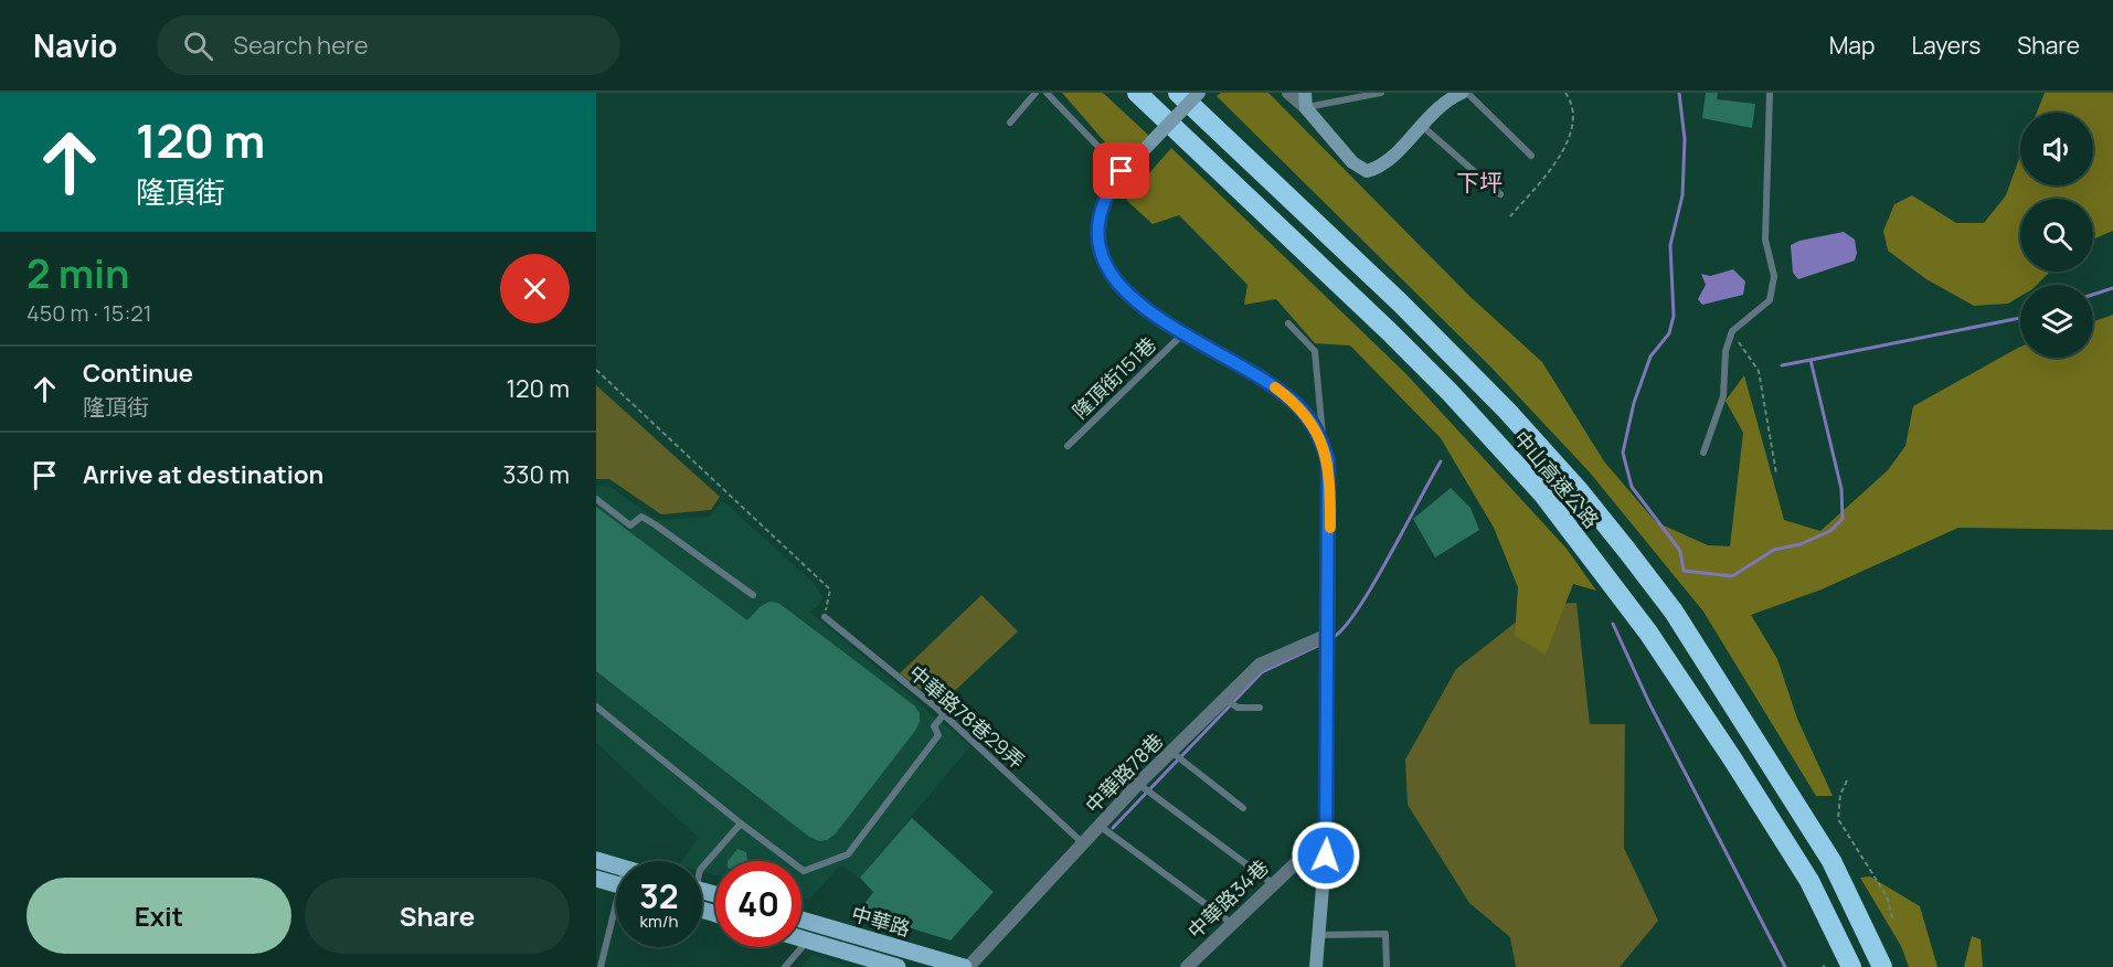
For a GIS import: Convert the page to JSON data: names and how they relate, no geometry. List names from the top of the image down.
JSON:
{
  "streets": {
    "highway": ["中山高速公路"],
    "main road": ["中華路"],
    "street": ["中華路78巷", "中華路34巷"],
    "lane": ["隆頂街151巷", "中華路78巷29弄"]
  },
  "crossings": [
    ["中華路78巷29弄", "中華路78巷"],
    ["中華路78巷", "中華路"]
  ],
  "districts": ["下坪"],
  "page": {
    "header": "Navio",
    "search": "Search here",
    "nav": ["Map", "Layers", "Share"],
    "turn": ["120 m", "隆頂街"],
    "heading": ["2 min", "450 m · 15:21"],
    "list": [
      {
        "name": "Continue",
        "note": "隆頂街",
        "value": "120 m"
      },
      {
        "name": "Arrive at destination",
        "value": "330 m"
      }
    ],
    "speed": "32 km/h",
    "limit": "40",
    "buttons": ["Exit", "Share"]
  }
}
